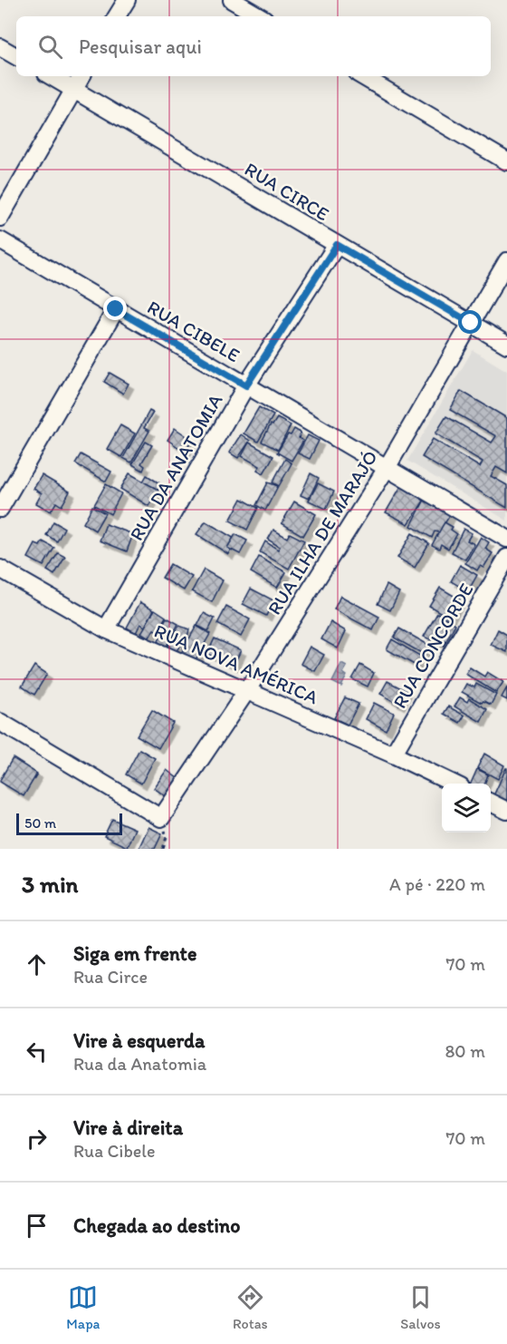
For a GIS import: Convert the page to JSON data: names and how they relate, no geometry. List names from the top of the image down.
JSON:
{
  "streets": {
    "street": [
      "RUA CIRCE",
      "RUA CIBELE",
      "RUA DA ANATOMIA",
      "RUA ILHA DE MARAJÓ",
      "RUA CONCORDE",
      "RUA NOVA AMÉRICA"
    ]
  },
  "crossings": [
    ["RUA CIRCE", "RUA DA ANATOMIA"],
    ["RUA CIRCE", "RUA ILHA DE MARAJÓ"],
    ["RUA CIBELE", "RUA DA ANATOMIA"],
    ["RUA CIBELE", "RUA ILHA DE MARAJÓ"],
    ["RUA DA ANATOMIA", "RUA NOVA AMÉRICA"],
    ["RUA ILHA DE MARAJÓ", "RUA NOVA AMÉRICA"],
    ["RUA CONCORDE", "RUA NOVA AMÉRICA"]
  ],
  "scale_bar": "50 m",
  "page": {
    "search": "Pesquisar aqui",
    "scale": "50 m",
    "heading": ["3 min", "A pé · 220 m"],
    "list": [
      ["Siga em frente", "Rua Circe", "70 m"],
      ["Vire à esquerda", "Rua da Anatomia", "80 m"],
      ["Vire à direita", "Rua Cibele", "70 m"],
      "Chegada ao destino"
    ],
    "nav": ["Mapa", "Rotas", "Salvos"]
  }
}
